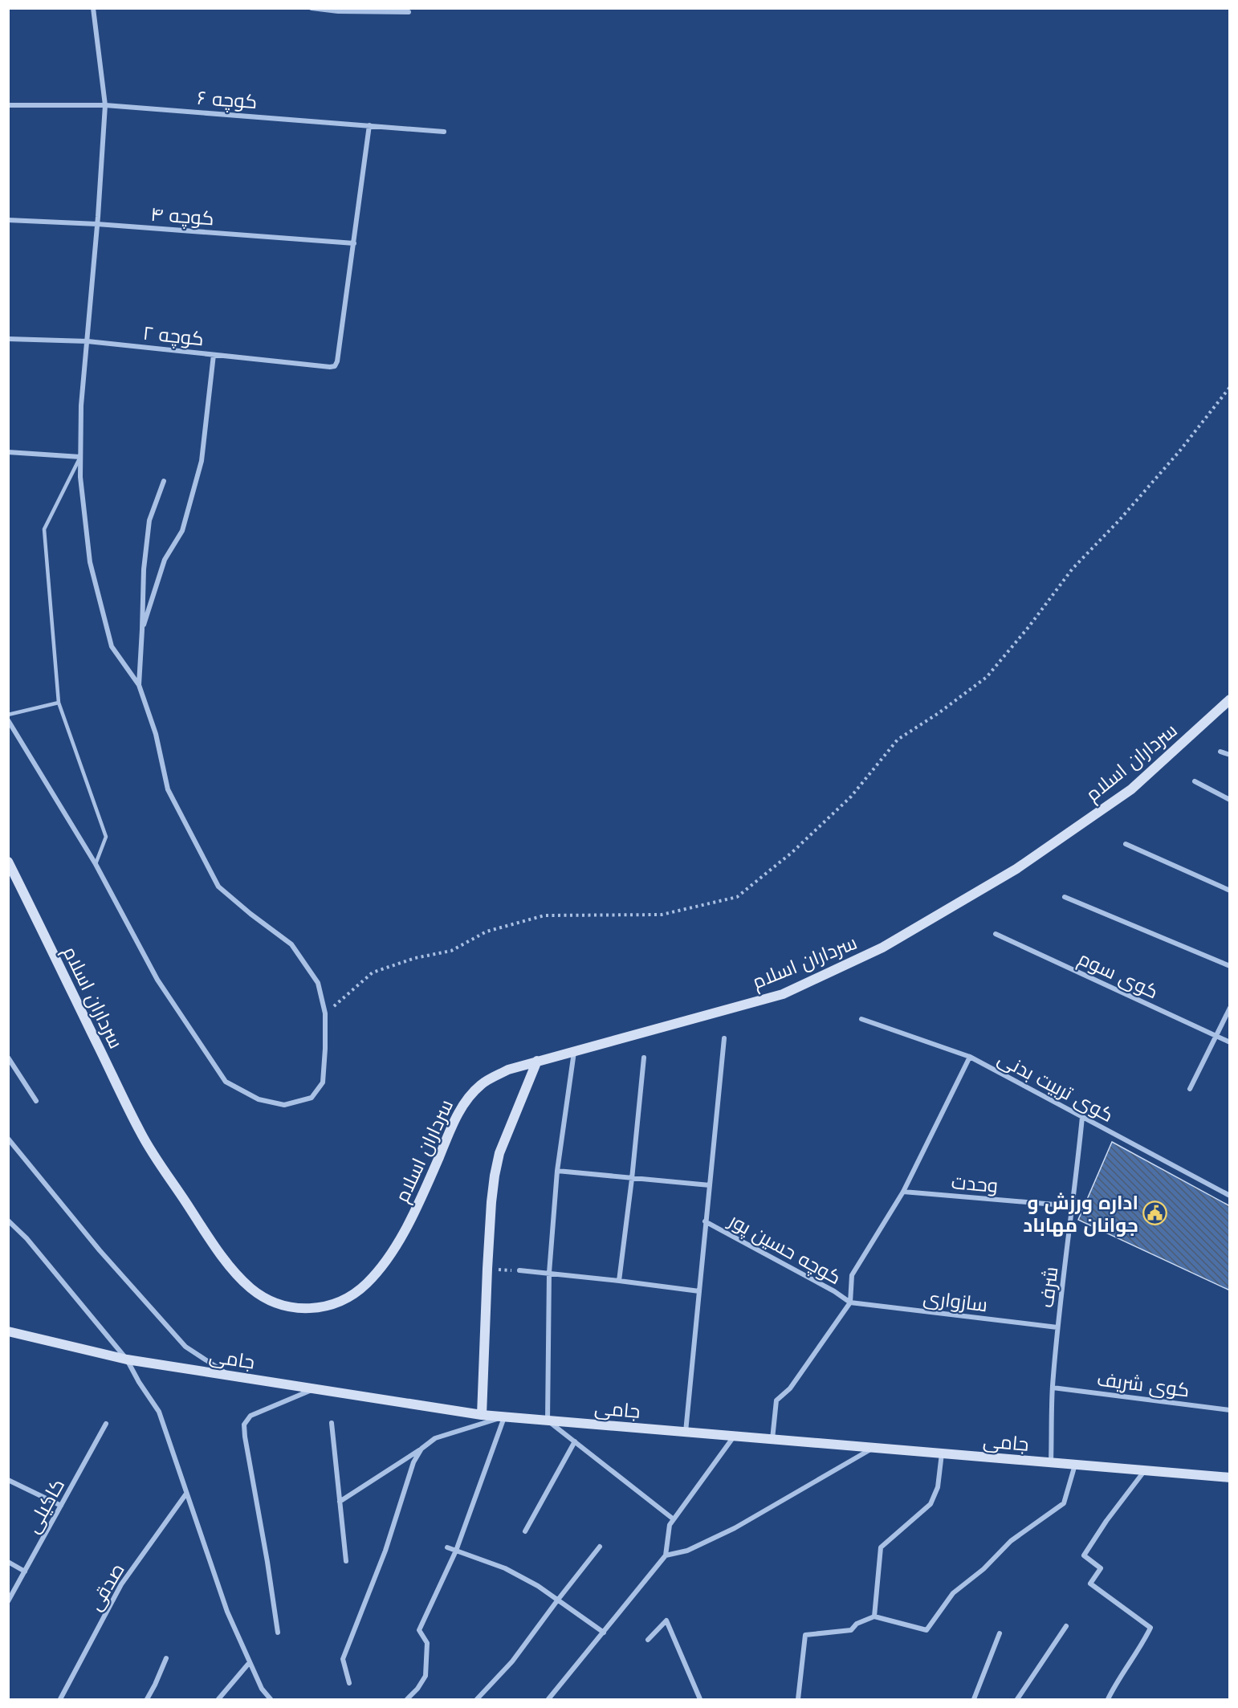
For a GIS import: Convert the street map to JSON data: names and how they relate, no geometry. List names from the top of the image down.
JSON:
{
  "streets": {
    "street": [
      "کوچه ۶",
      "کوچه ۴",
      "کوچه ۲",
      "سرداران اسلام",
      "کوی سوم",
      "کوی تربیت بدنی",
      "وحدت",
      "کوچه حسین پور",
      "شرف",
      "سازواری",
      "جامی",
      "کوی شریف",
      "کاکیلی",
      "صدقی"
    ]
  },
  "crossings": [
    ["کوچه ۴", "کوچه ۲"],
    ["کوی تربیت بدنی", "شرف"],
    ["وحدت", "شرف"],
    ["کوچه حسین پور", "سازواری"],
    ["کوچه حسین پور", "جامی"],
    ["شرف", "سازواری"],
    ["شرف", "جامی"],
    ["شرف", "کوی شریف"]
  ],
  "places": {
    "public building": ["اداره ورزش و جوانان مهاباد"]
  }
}
